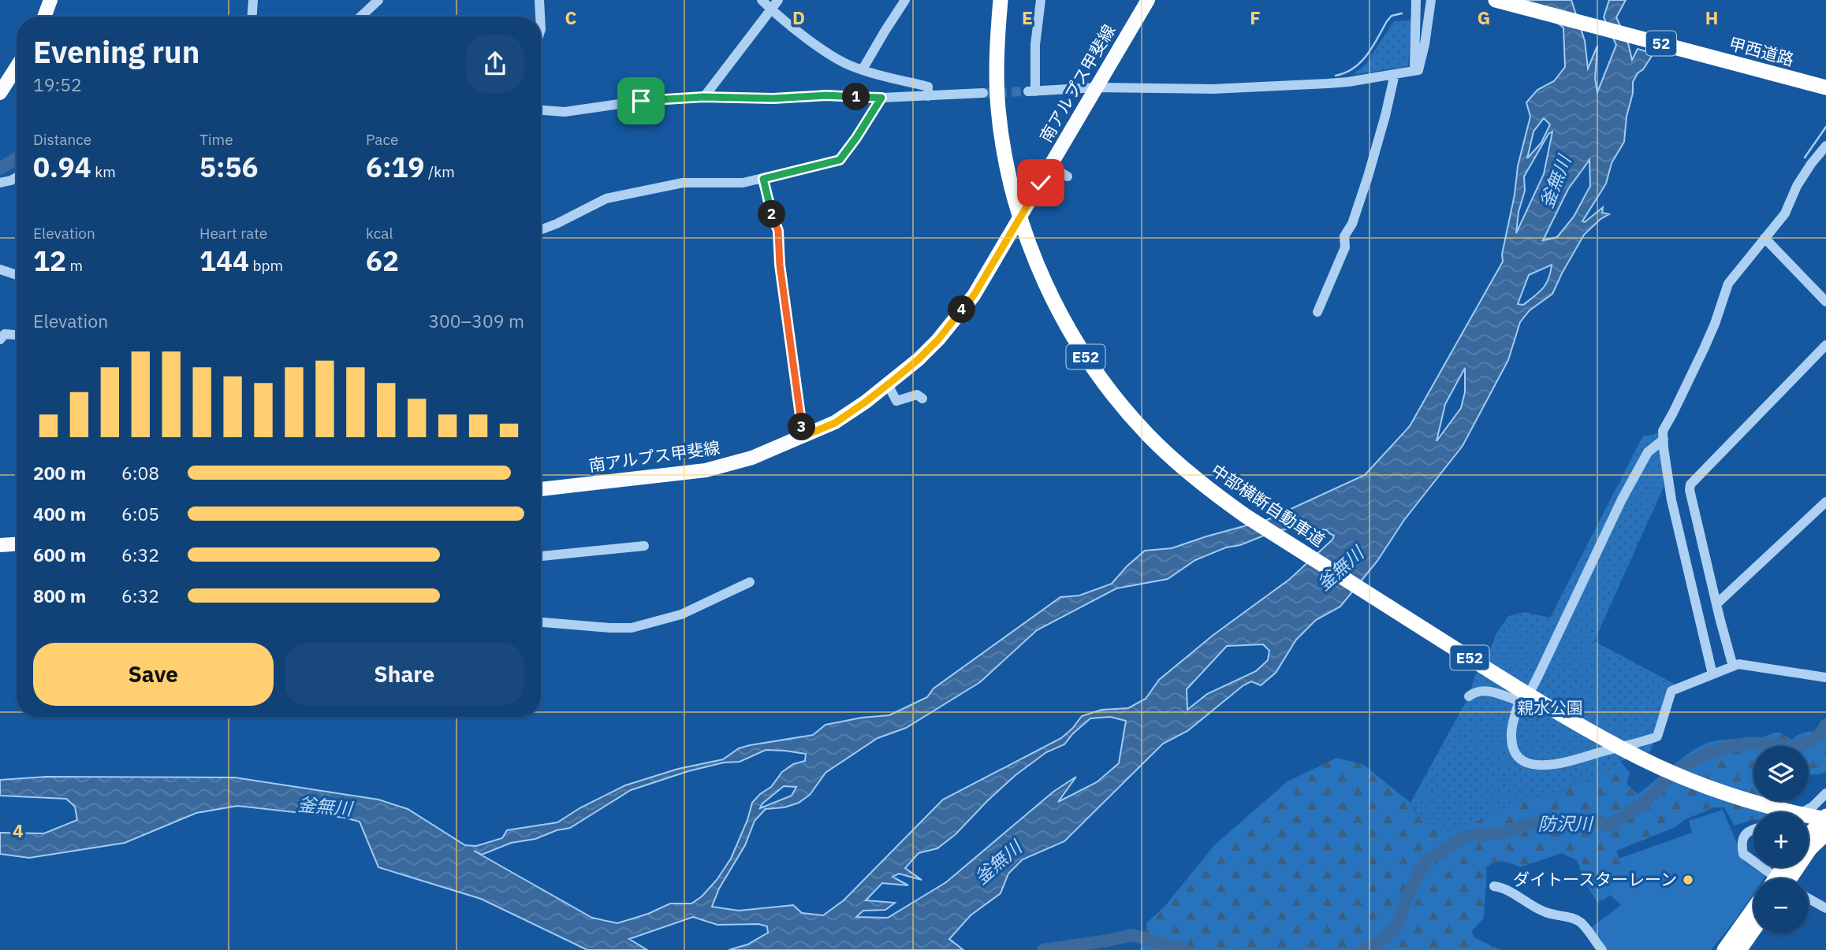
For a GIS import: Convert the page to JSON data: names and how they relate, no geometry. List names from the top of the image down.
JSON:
{
  "streets": {
    "highway": [
      "52",
      "甲西道路",
      "E52",
      "中部横断自動車道"
    ],
    "main road": ["南アルプス甲斐線"]
  },
  "water": ["釜無川", "防沢川"],
  "parks": ["親水公園"],
  "places": ["ダイトースターレーン"],
  "page": {
    "heading": ["Evening run", "19:52"],
    "pins": [
      "1",
      "2",
      "4",
      "3"
    ],
    "stats": [
      ["Distance", "0.94 km"],
      ["Time", "5:56"],
      ["Pace", "6:19 /km"],
      ["Elevation", "12 m"],
      ["Heart rate", "144 bpm"],
      ["kcal", "62"]
    ],
    "chart": ["Elevation", "300–309 m"],
    "list": [
      {
        "name": "200 m",
        "note": "6:08"
      },
      {
        "name": "400 m",
        "note": "6:05"
      },
      {
        "name": "600 m",
        "note": "6:32"
      },
      {
        "name": "800 m",
        "note": "6:32"
      }
    ],
    "buttons": ["Save", "Share"],
    "map_buttons": ["+", "−"]
  },
  "grid": {
    "columns": [
      "C",
      "D",
      "E",
      "F",
      "G",
      "H"
    ],
    "rows": ["4"]
  }
}
